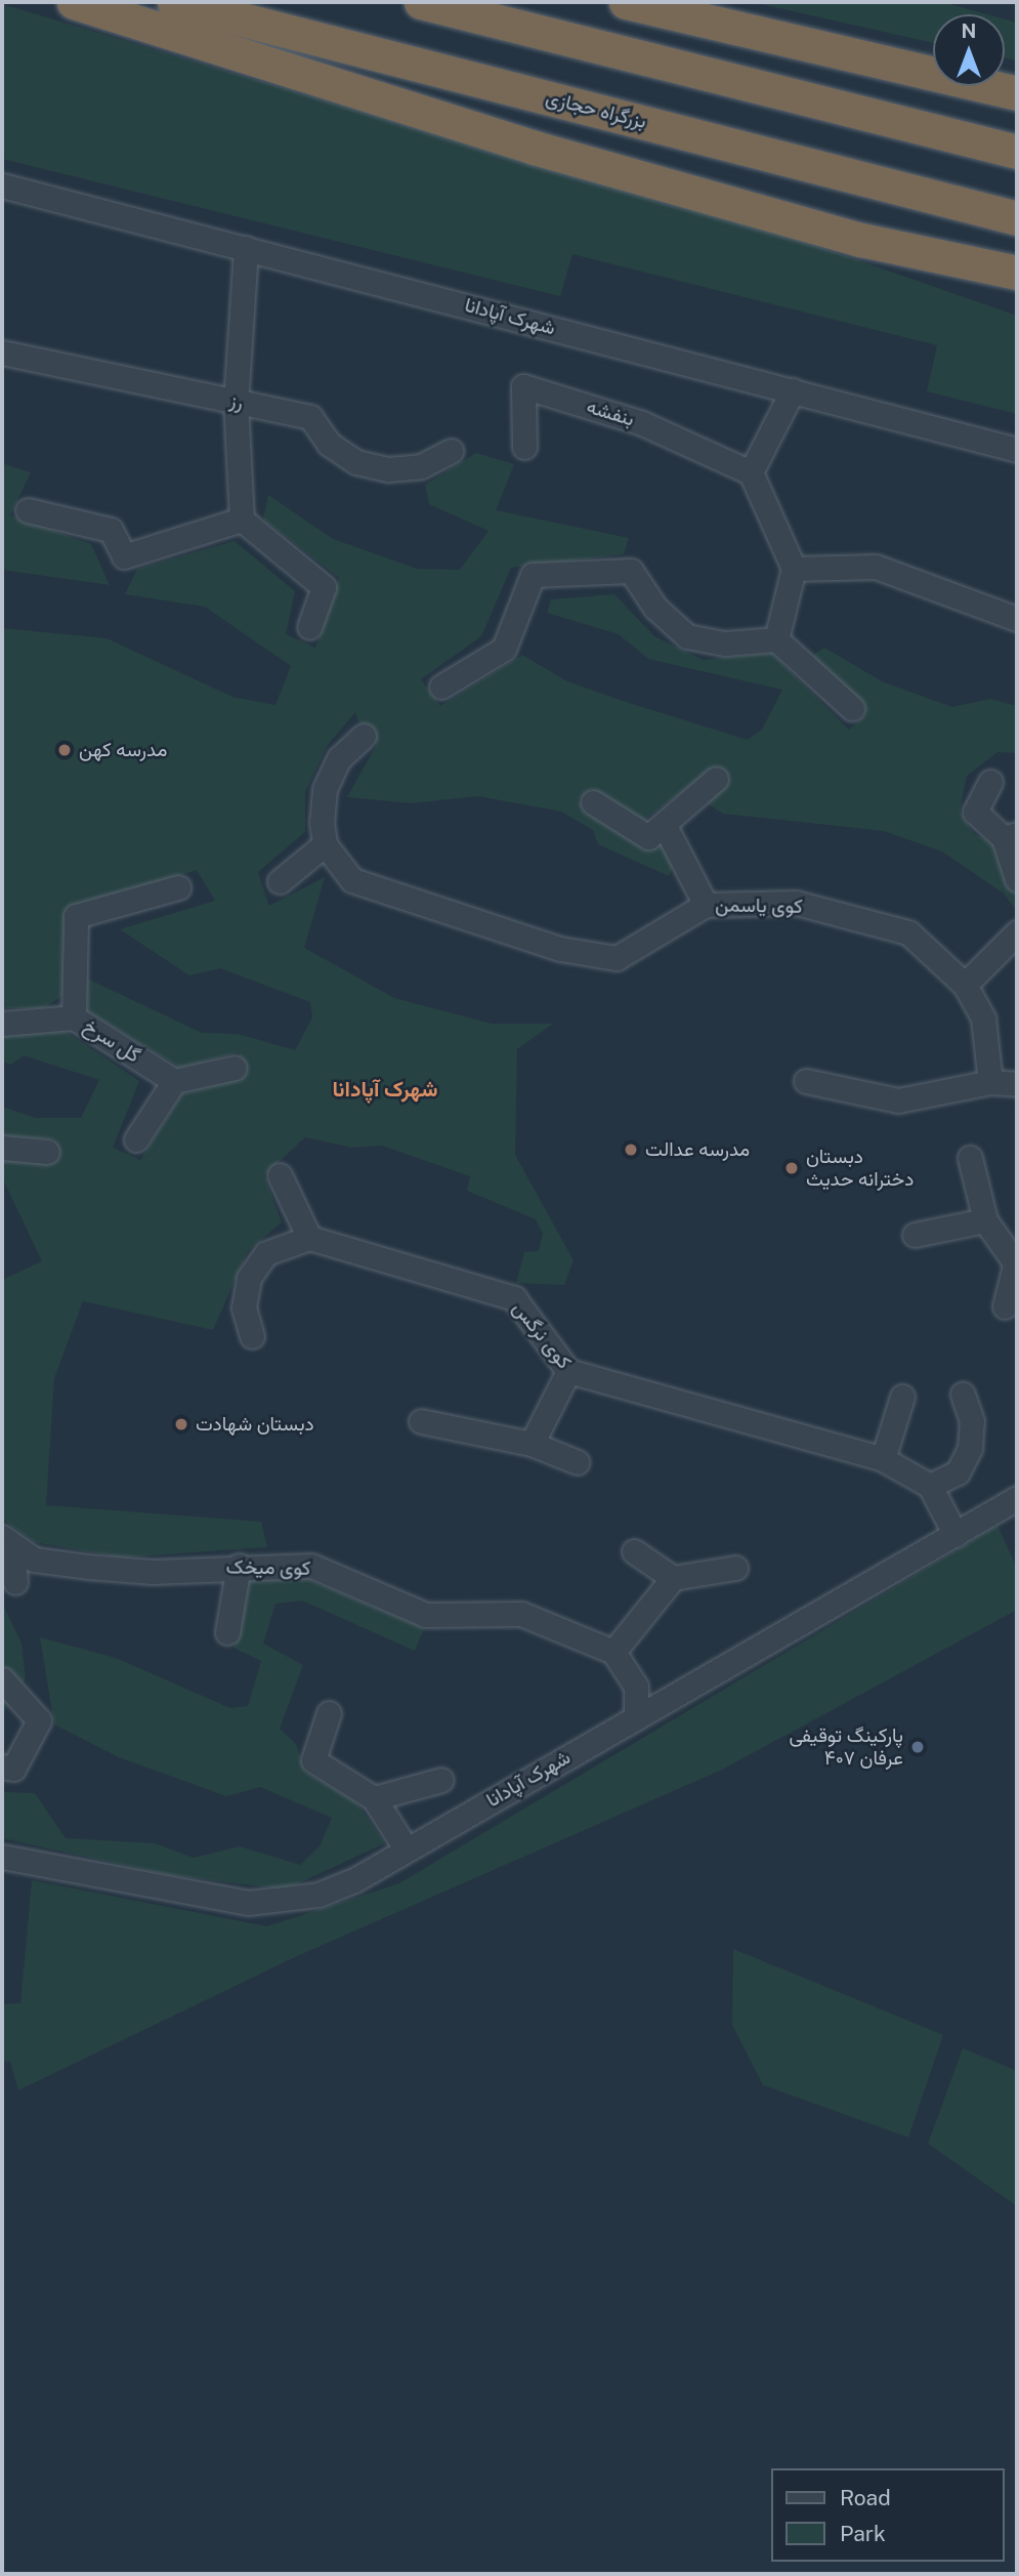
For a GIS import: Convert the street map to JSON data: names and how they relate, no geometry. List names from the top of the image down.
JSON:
{
  "streets": {
    "highway": ["بزرگراه حجازی"],
    "street": [
      "شهرک آپادانا",
      "رز",
      "بنفشه",
      "کوی یاسمن",
      "گل سرخ",
      "کوی نرگس",
      "کوی میخک"
    ]
  },
  "districts": ["شهرک آپادانا"],
  "places": [
    "مدرسه کهن",
    "مدرسه عدالت",
    "دبستان دخترانه حدیث",
    "دبستان شهادت",
    "پارکینگ توقیفی عرفان ۴۰۷"
  ],
  "legend": ["Road", "Park"],
  "north": "top"
}
